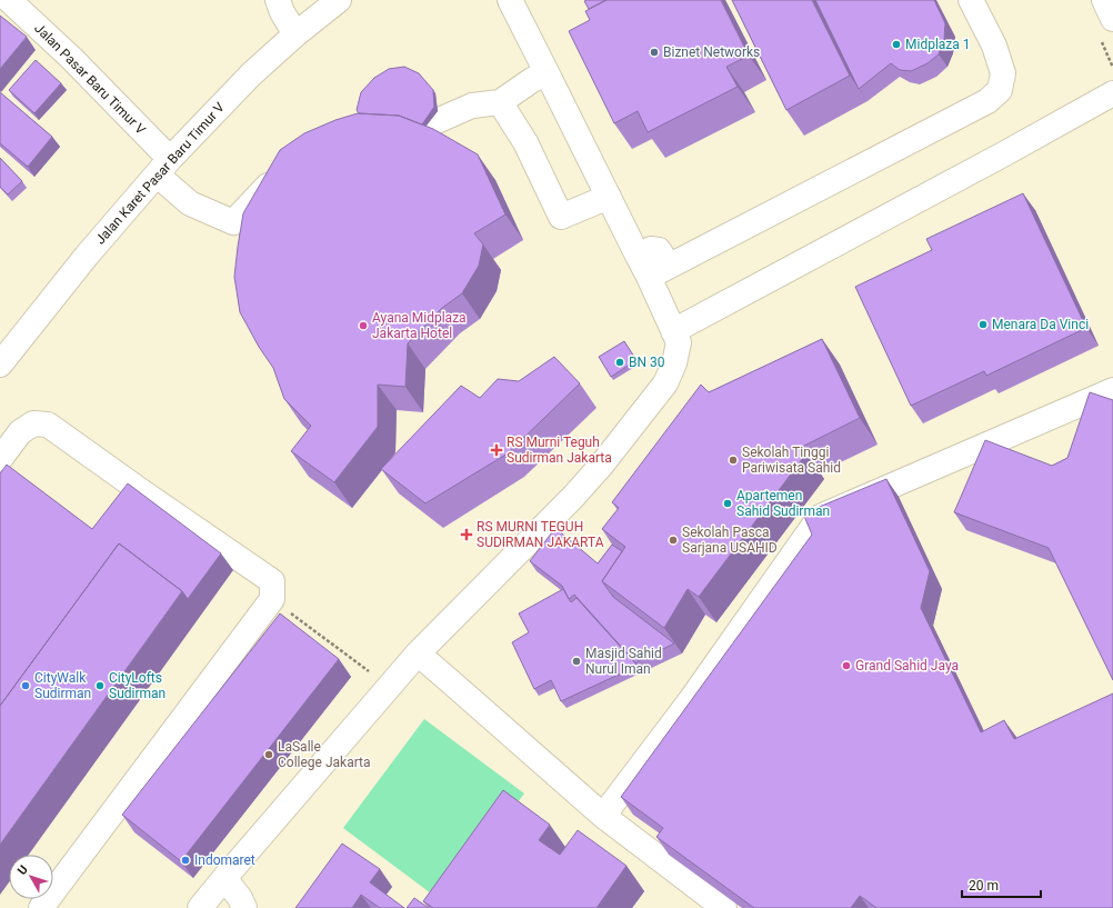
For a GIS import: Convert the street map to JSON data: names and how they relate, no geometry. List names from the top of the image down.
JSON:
{
  "streets": {
    "street": ["Jalan Pasar Baru Timur V", "Jalan Karet Pasar Baru Timur V"]
  },
  "crossings": [
    ["Jalan Pasar Baru Timur V", "Jalan Karet Pasar Baru Timur V"]
  ],
  "places": {
    "other": [
      "Midplaza 1",
      "Biznet Networks",
      "Menara Da Vinci",
      "Ayana Midplaza Jakarta Hotel",
      "BN 30",
      "Sekolah Tinggi Pariwisata Sahid",
      "Apartemen Sahid Sudirman",
      "Sekolah Pasca Sarjana USAHID",
      "Masjid Sahid Nurul Iman",
      "Grand Sahid Jaya",
      "CityWalk Sudirman",
      "CityLofts Sudirman",
      "LaSalle College Jakarta",
      "Indomaret"
    ],
    "health": ["RS Murni Teguh Sudirman Jakarta", "RS MURNI TEGUH SUDIRMAN JAKARTA"]
  },
  "scale_bar": "20 m",
  "north": "top left"
}
